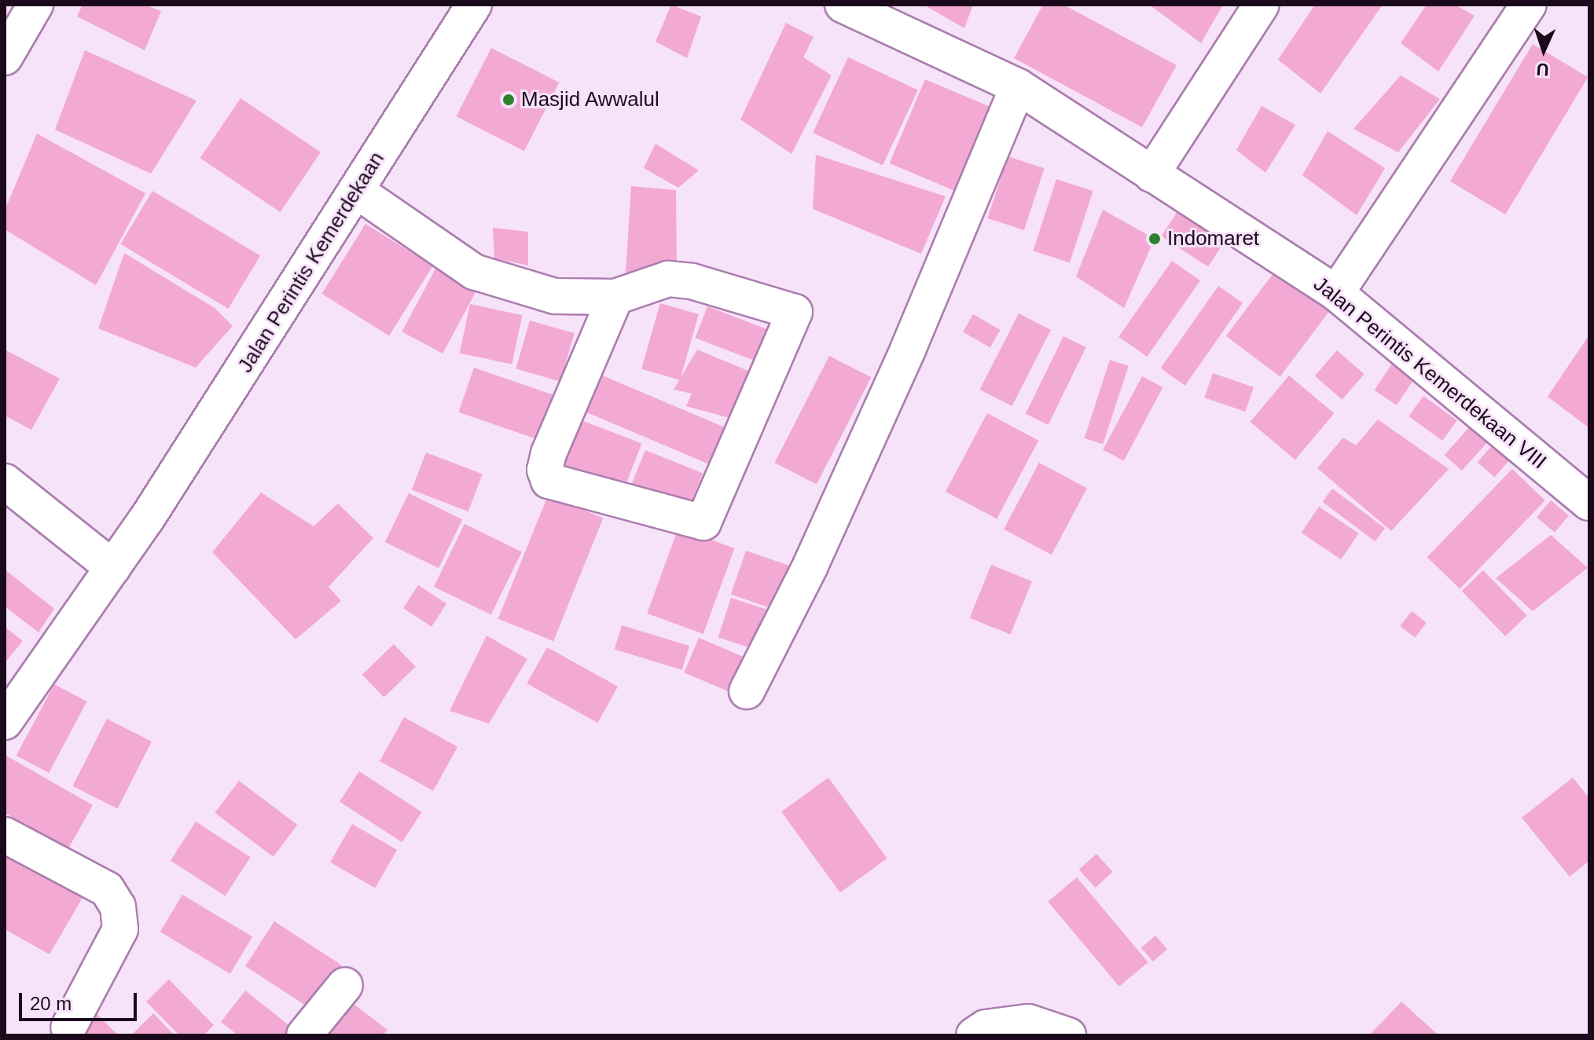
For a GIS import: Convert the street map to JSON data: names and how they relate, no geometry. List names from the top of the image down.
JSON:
{
  "streets": {
    "street": ["Jalan Perintis Kemerdekaan", "Jalan Perintis Kemerdekaan VIII"]
  },
  "places": ["Masjid Awwalul", "Indomaret"],
  "scale_bar": "20 m",
  "north": "bottom"
}
